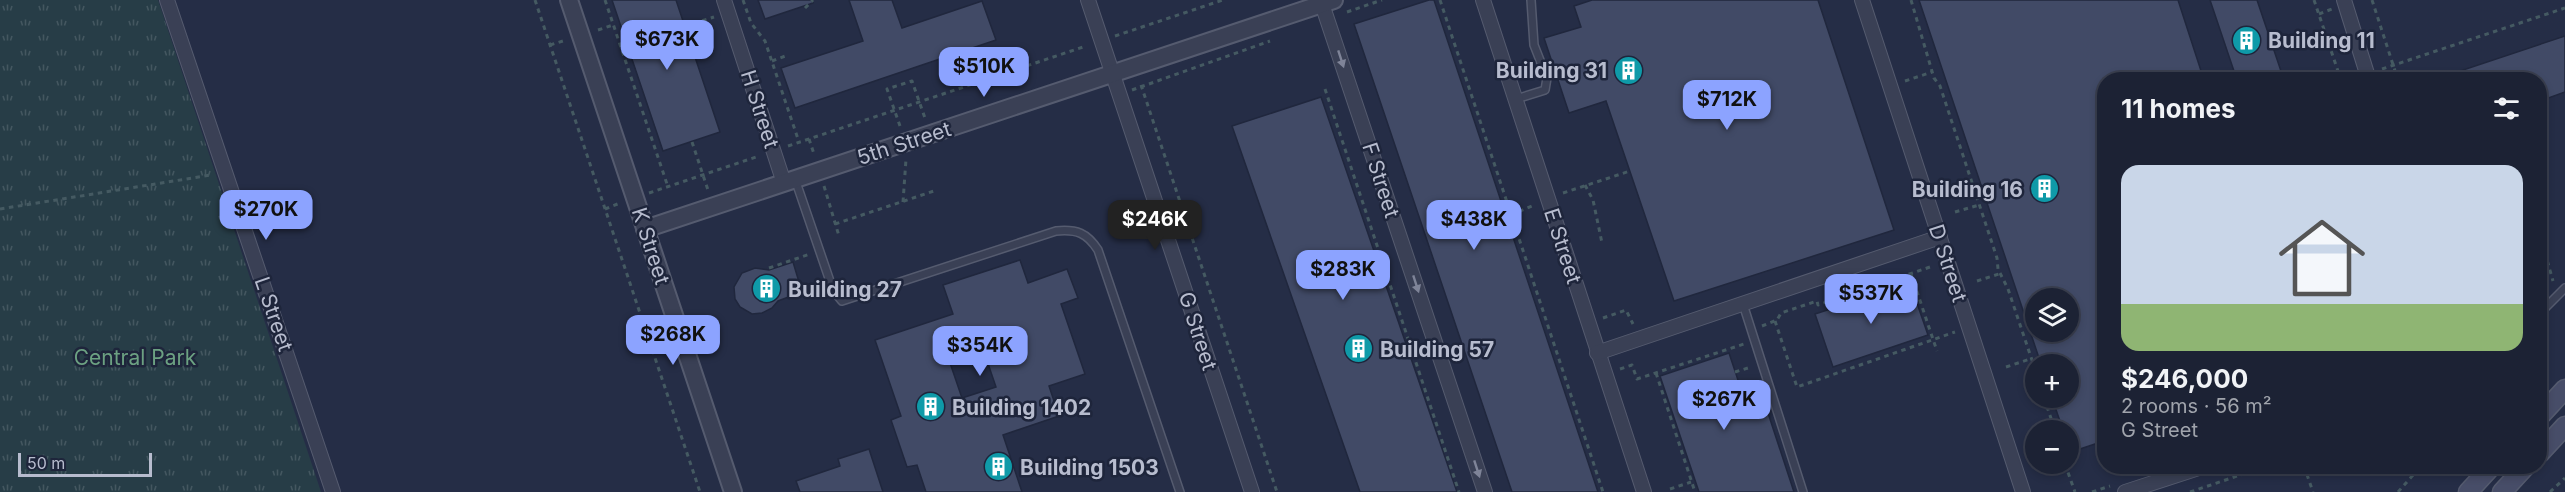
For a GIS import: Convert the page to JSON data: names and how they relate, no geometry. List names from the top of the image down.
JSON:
{
  "streets": {
    "street": [
      "H Street",
      "5th Street",
      "F Street",
      "K Street",
      "E Street",
      "D Street",
      "L Street",
      "G Street"
    ]
  },
  "crossings": [
    ["H Street", "5th Street"],
    ["5th Street", "F Street"],
    ["5th Street", "K Street"],
    ["5th Street", "G Street"]
  ],
  "one_way": ["F Street"],
  "parks": ["Central Park"],
  "places": {
    "building": [
      "Building 11",
      "Building 31",
      "Building 16",
      "Building 27",
      "Building 57",
      "Building 1402",
      "Building 1503"
    ]
  },
  "scale_bar": "50 m",
  "page": {
    "price": [
      "$673K",
      "$510K",
      "$712K",
      "$270K",
      "$246K",
      "$438K",
      "$283K",
      "$537K",
      "$268K",
      "$354K",
      "$267K"
    ],
    "heading": "11 homes",
    "list": [
      {
        "name": "$246,000",
        "note": "2 rooms · 56 m² · G Street"
      }
    ],
    "map_buttons": ["+", "−"],
    "scale": "50 m"
  }
}
